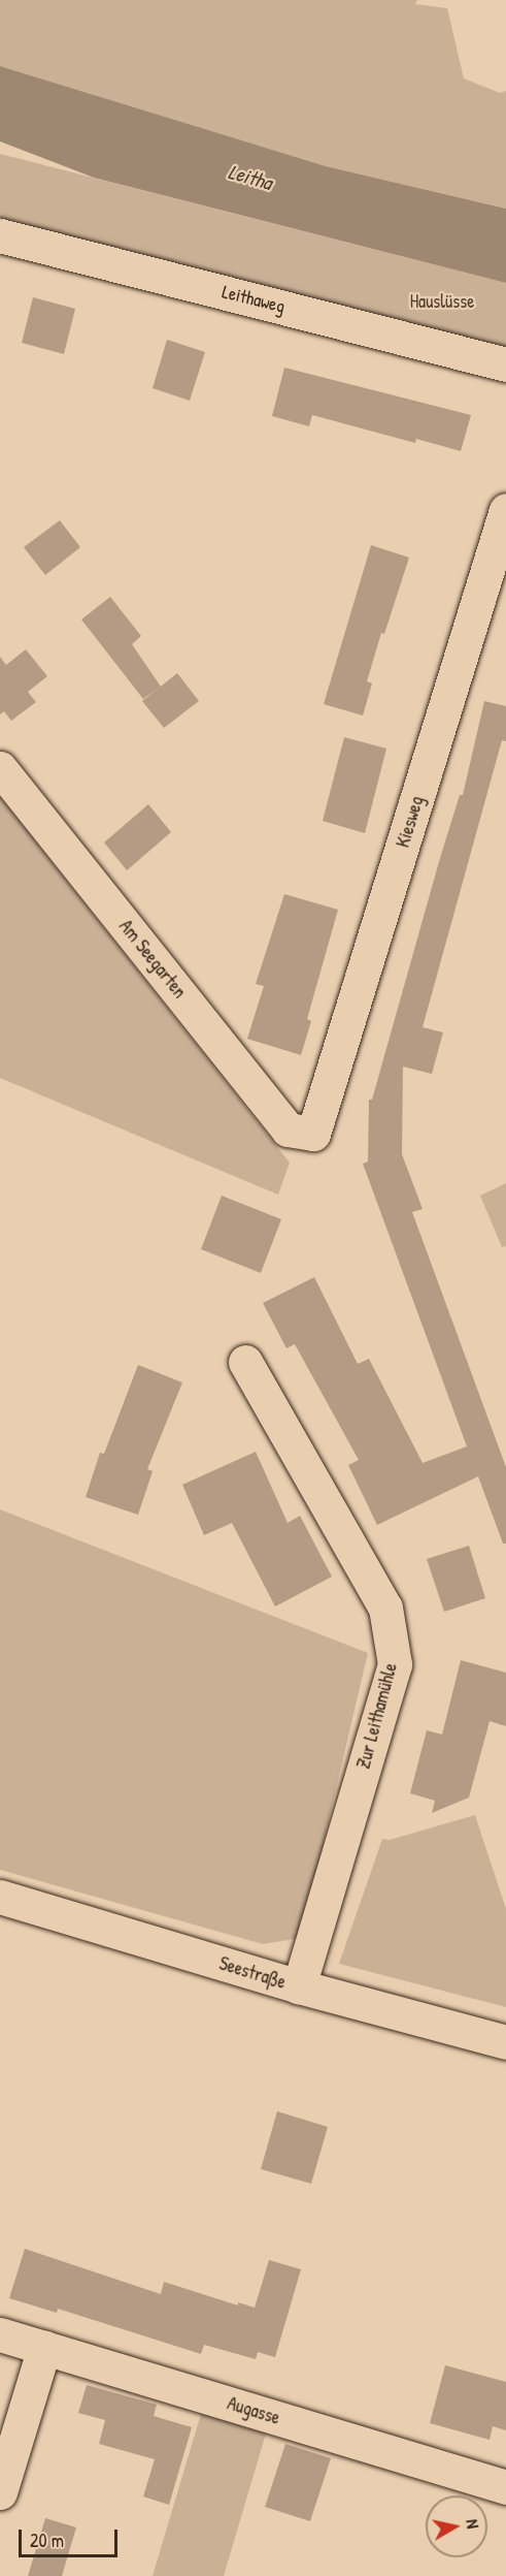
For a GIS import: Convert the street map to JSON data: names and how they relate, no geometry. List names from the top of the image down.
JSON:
{
  "streets": {
    "street": [
      "Leithaweg",
      "Kiesweg",
      "Am Seegarten",
      "Zur Leithamühle",
      "Seestraße",
      "Augasse"
    ]
  },
  "crossings": [
    ["Kiesweg", "Am Seegarten"],
    ["Zur Leithamühle", "Seestraße"]
  ],
  "water": ["Leitha"],
  "parks": ["Hauslüsse"],
  "scale_bar": "20 m",
  "north": "right"
}
